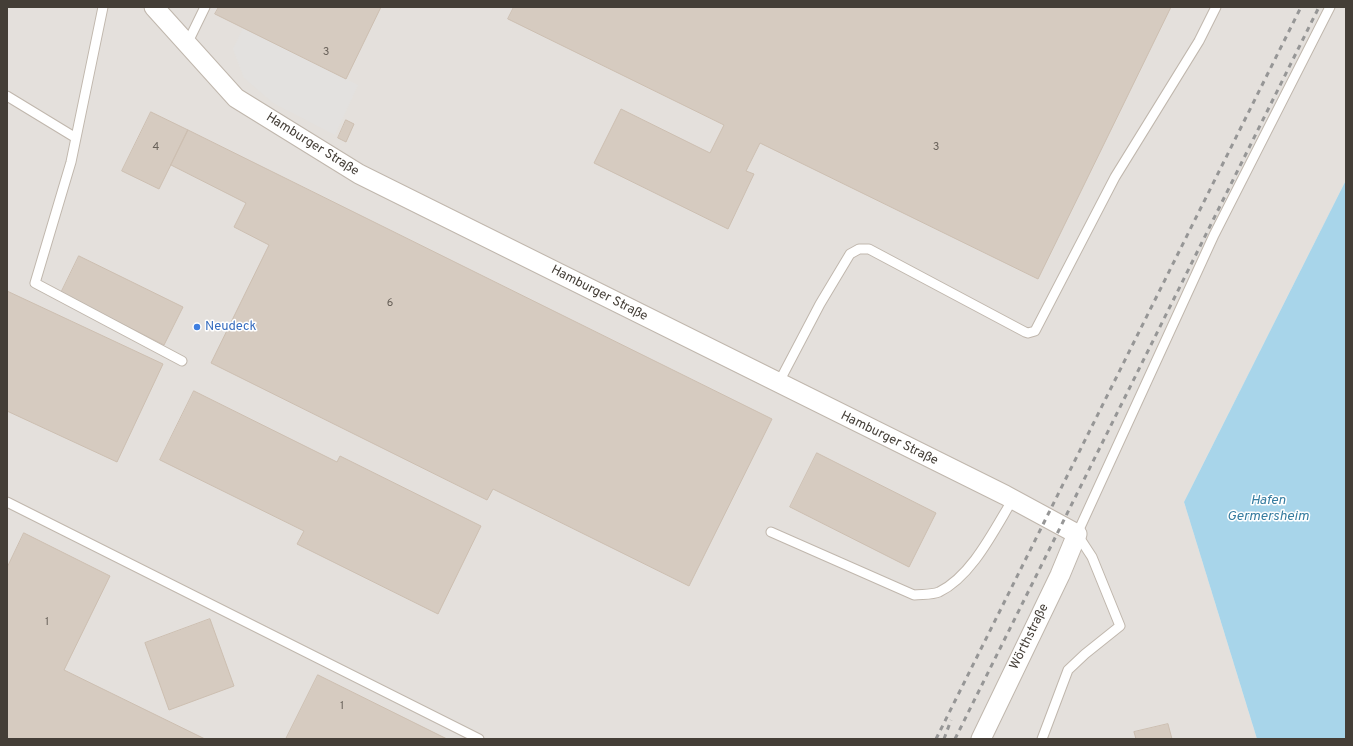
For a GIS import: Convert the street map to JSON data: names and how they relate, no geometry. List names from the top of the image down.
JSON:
{
  "streets": {
    "street": ["Hamburger Straße", "Wörthstraße"]
  },
  "crossings": [
    ["Hamburger Straße", "Wörthstraße"]
  ],
  "water": ["Hafen Germersheim"],
  "places": ["Neudeck"],
  "house_numbers": [
    "3",
    "4",
    "3",
    "6",
    "1",
    "1"
  ]
}
